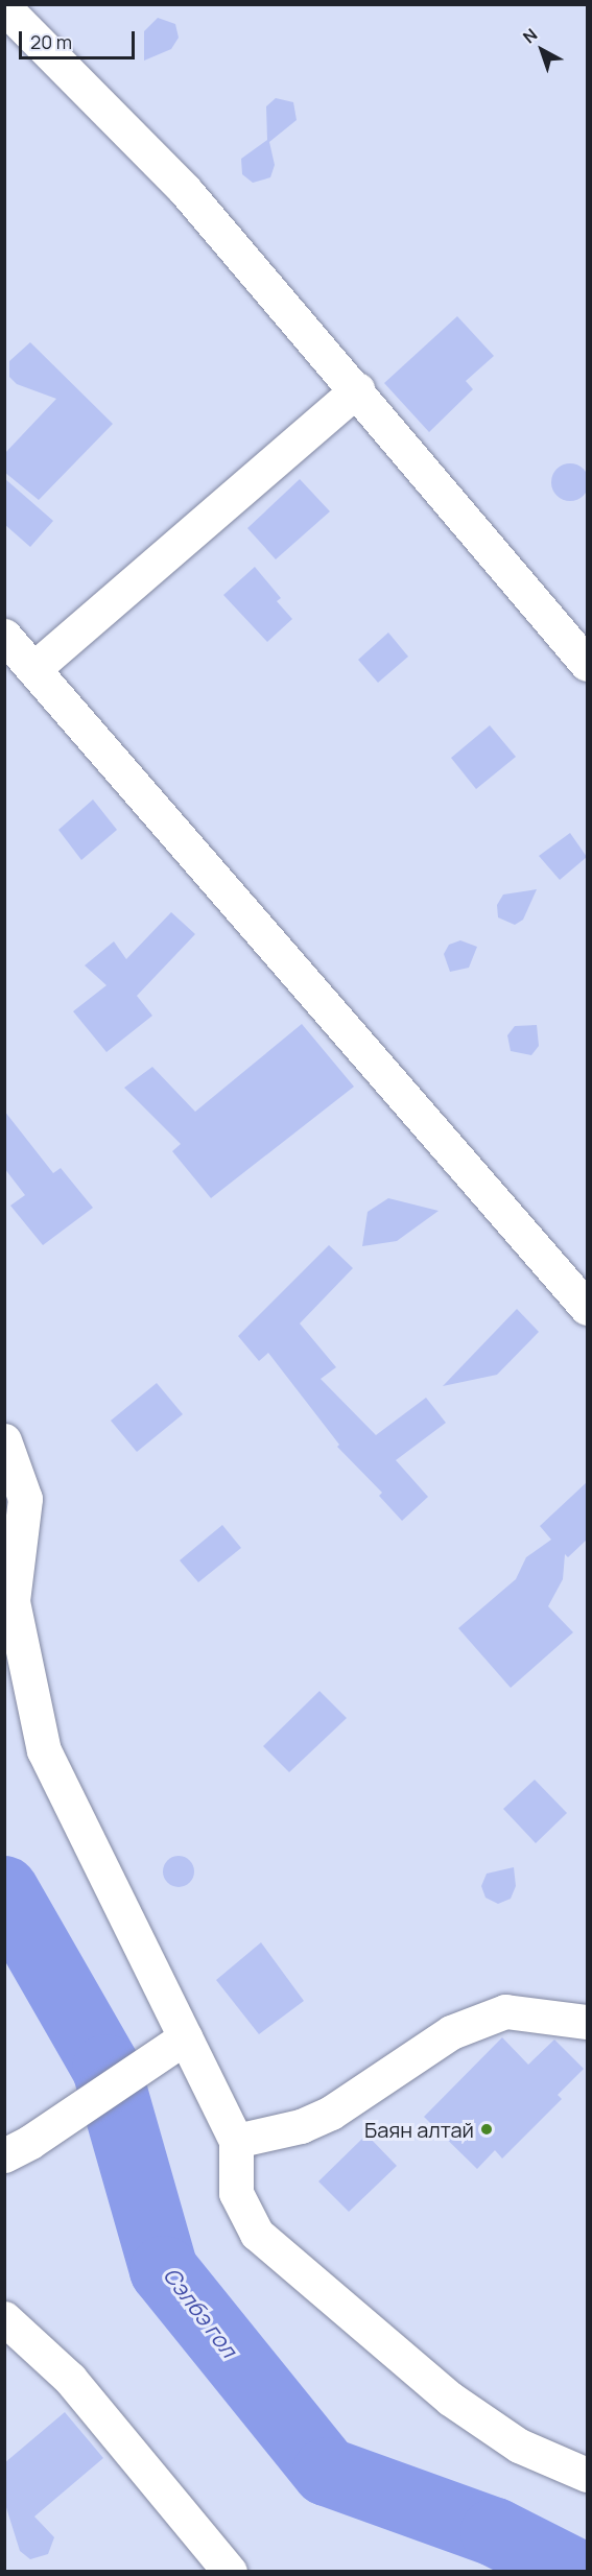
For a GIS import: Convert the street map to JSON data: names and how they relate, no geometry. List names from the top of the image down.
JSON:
{
  "water": ["Сэлбэ гол"],
  "places": ["Баян алтай"],
  "scale_bar": "20 m",
  "north": "top left"
}
